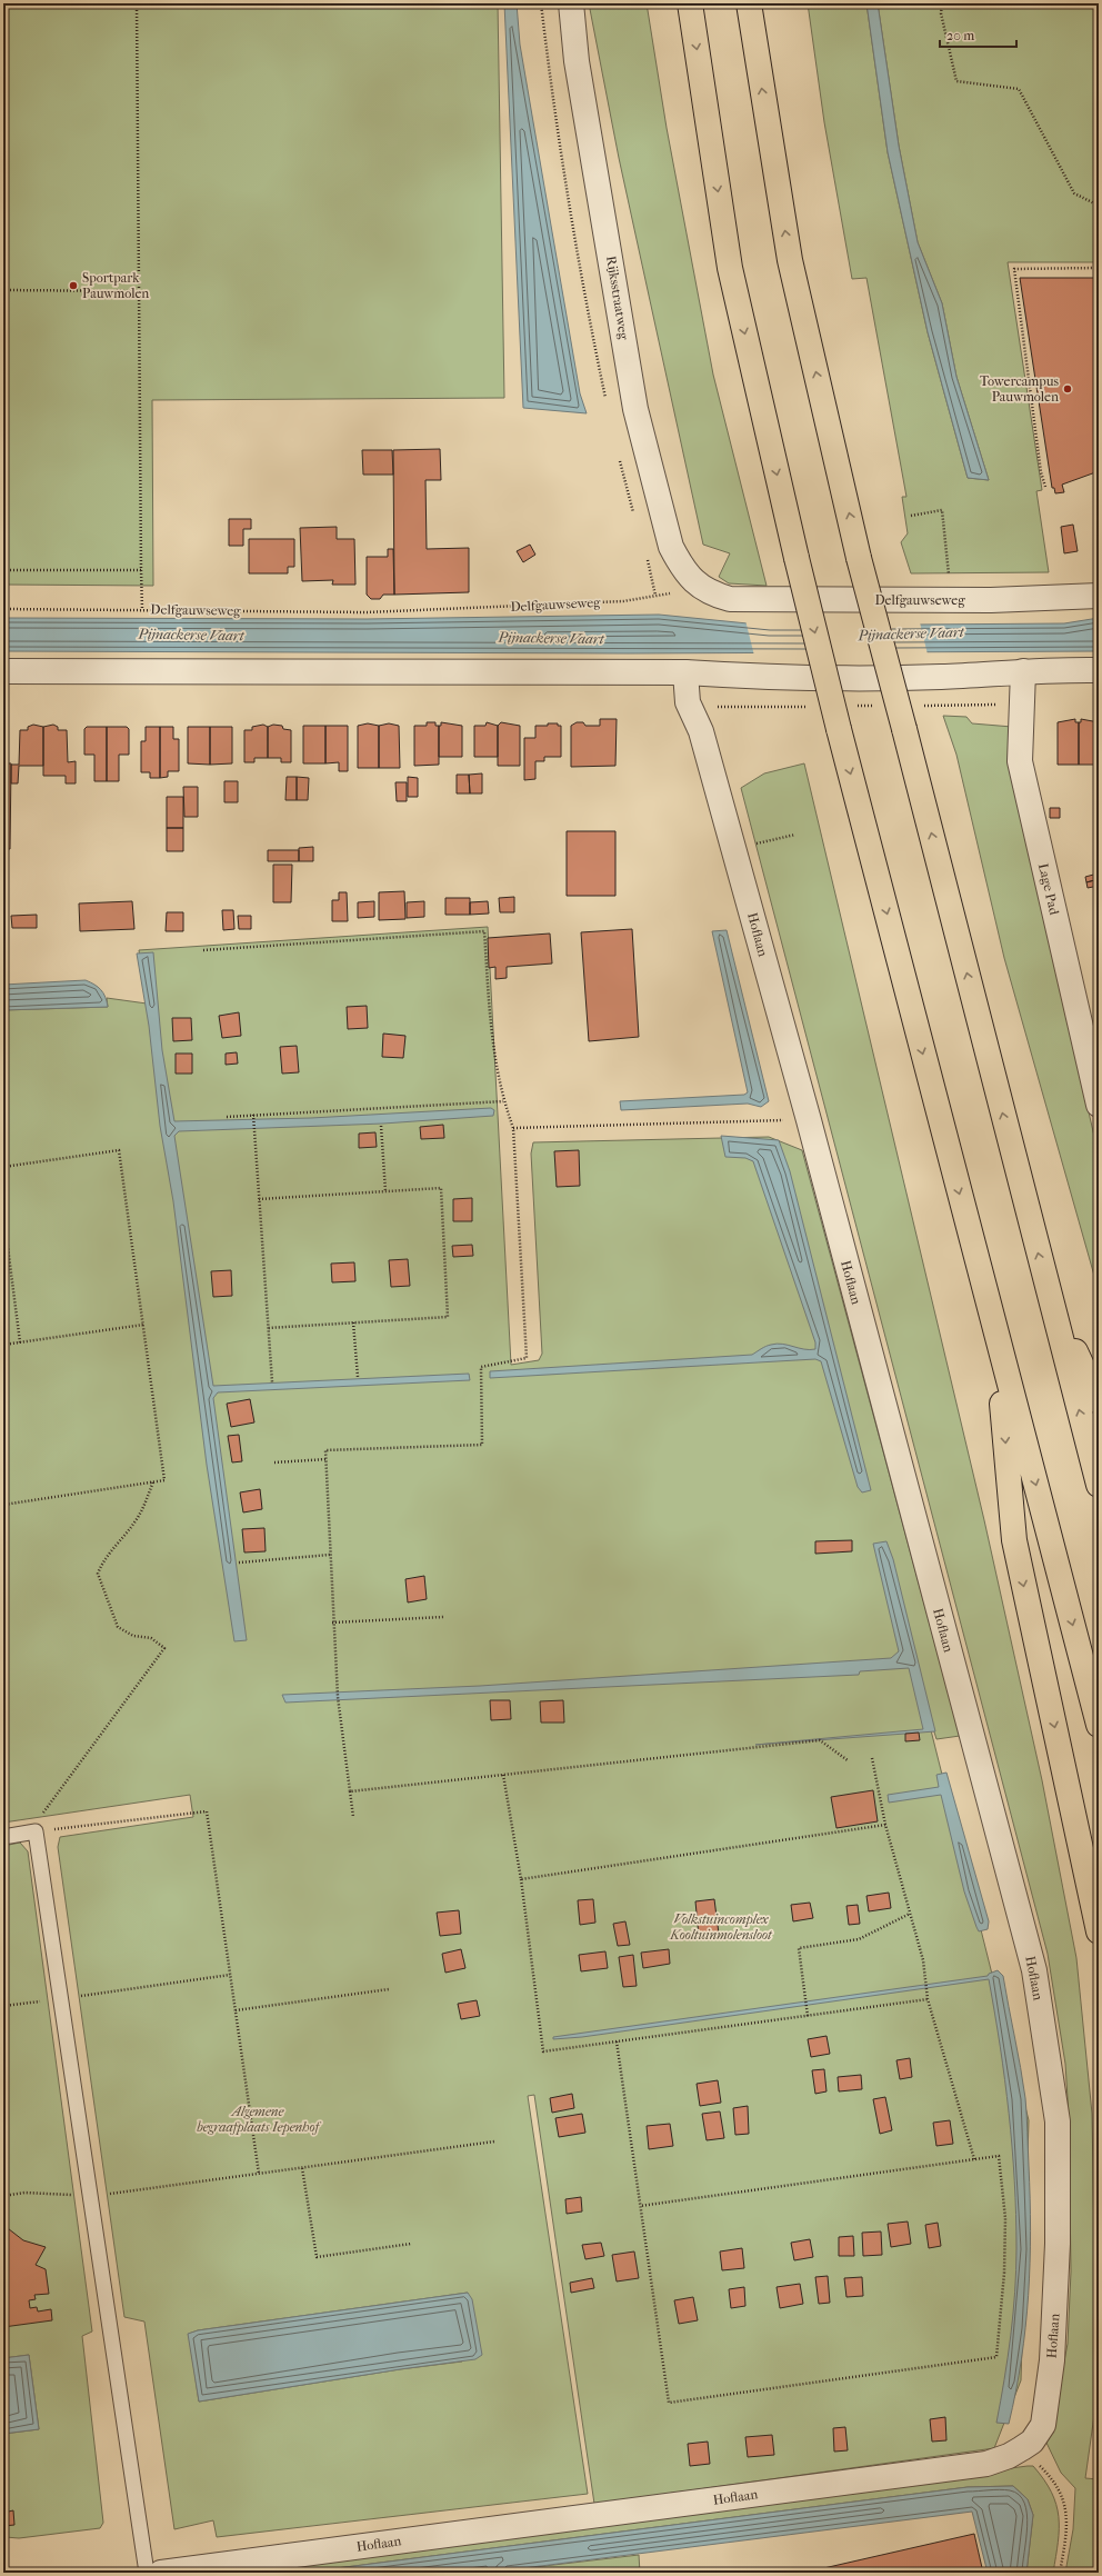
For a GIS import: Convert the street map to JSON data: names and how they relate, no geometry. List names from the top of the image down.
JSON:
{
  "streets": {
    "street": [
      "Rijksstraatweg",
      "Delfgauwseweg",
      "Lage Pad",
      "Hoflaan"
    ]
  },
  "crossings": [
    ["Rijksstraatweg", "Delfgauwseweg"]
  ],
  "water": ["Pijnackerse Vaart"],
  "parks": ["Volkstuincomplex Kooltuinmolensloot", "Algemene begraafplaats Iepenhof"],
  "places": ["Sportpark Pauwmolen", "Towercampus Pauwmolen"],
  "scale_bar": "20 m"
}
